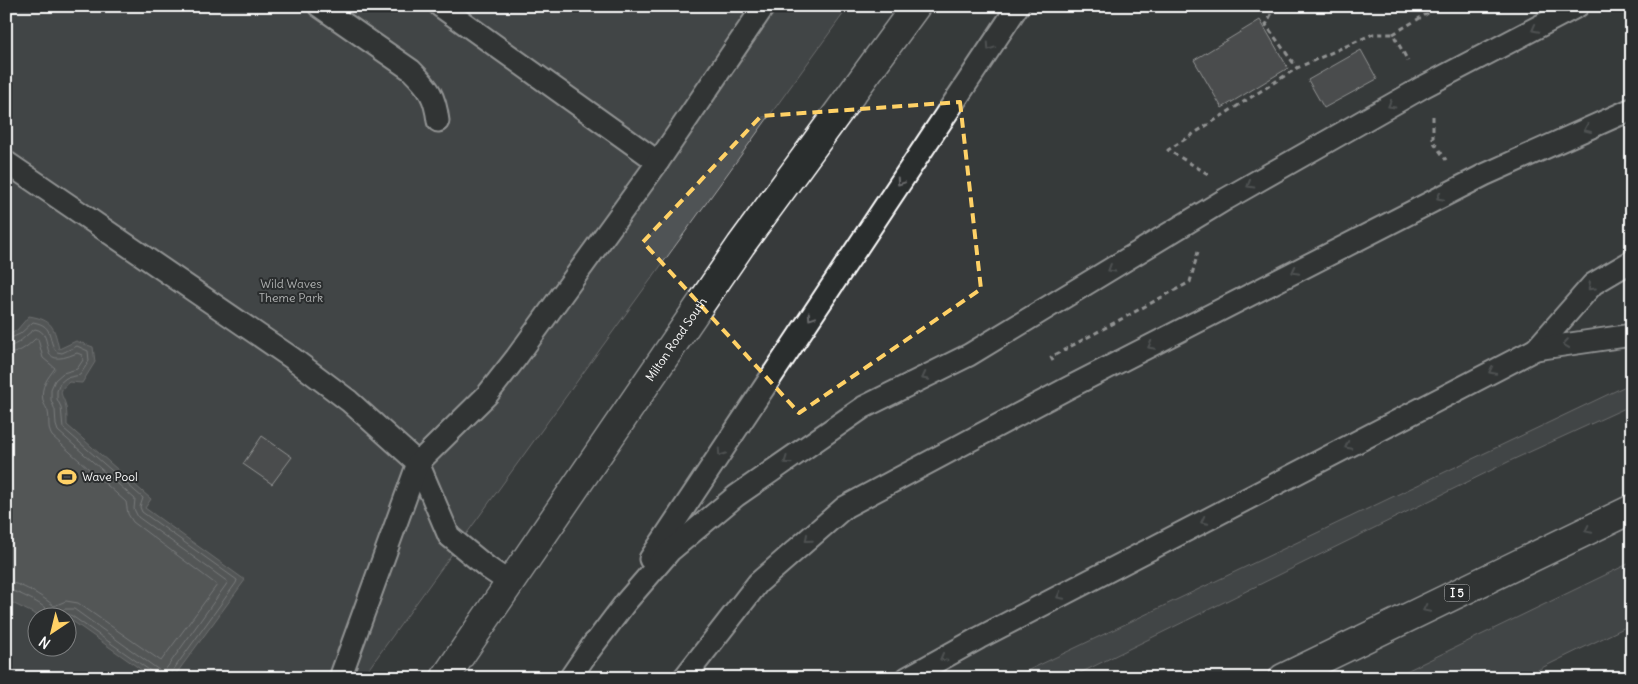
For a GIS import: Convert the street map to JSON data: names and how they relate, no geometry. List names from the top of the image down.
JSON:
{
  "streets": {
    "main road": ["Milton Road South", "I 5"]
  },
  "parks": ["Wild Waves Theme Park"],
  "places": {
    "sports": ["Wave Pool"]
  },
  "north": "bottom left"
}
